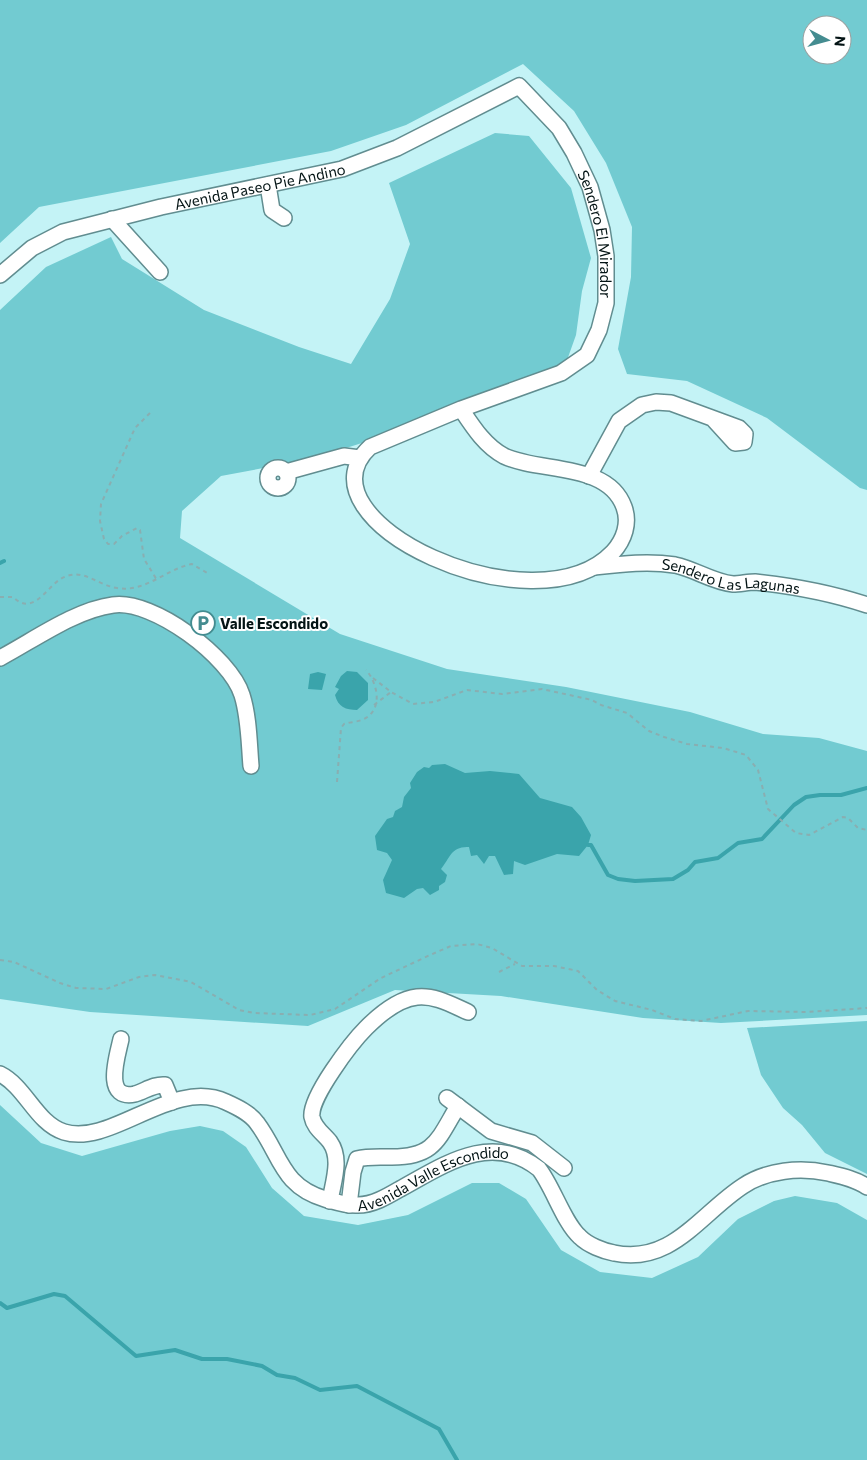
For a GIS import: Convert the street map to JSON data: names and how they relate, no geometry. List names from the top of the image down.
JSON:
{
  "streets": {
    "street": [
      "Avenida Paseo Pie Andino",
      "Sendero El Mirador",
      "Sendero Las Lagunas",
      "Avenida Valle Escondido"
    ]
  },
  "crossings": [
    ["Avenida Paseo Pie Andino", "Sendero El Mirador"]
  ],
  "places": {
    "parking": ["Valle Escondido"]
  },
  "north": "right"
}
